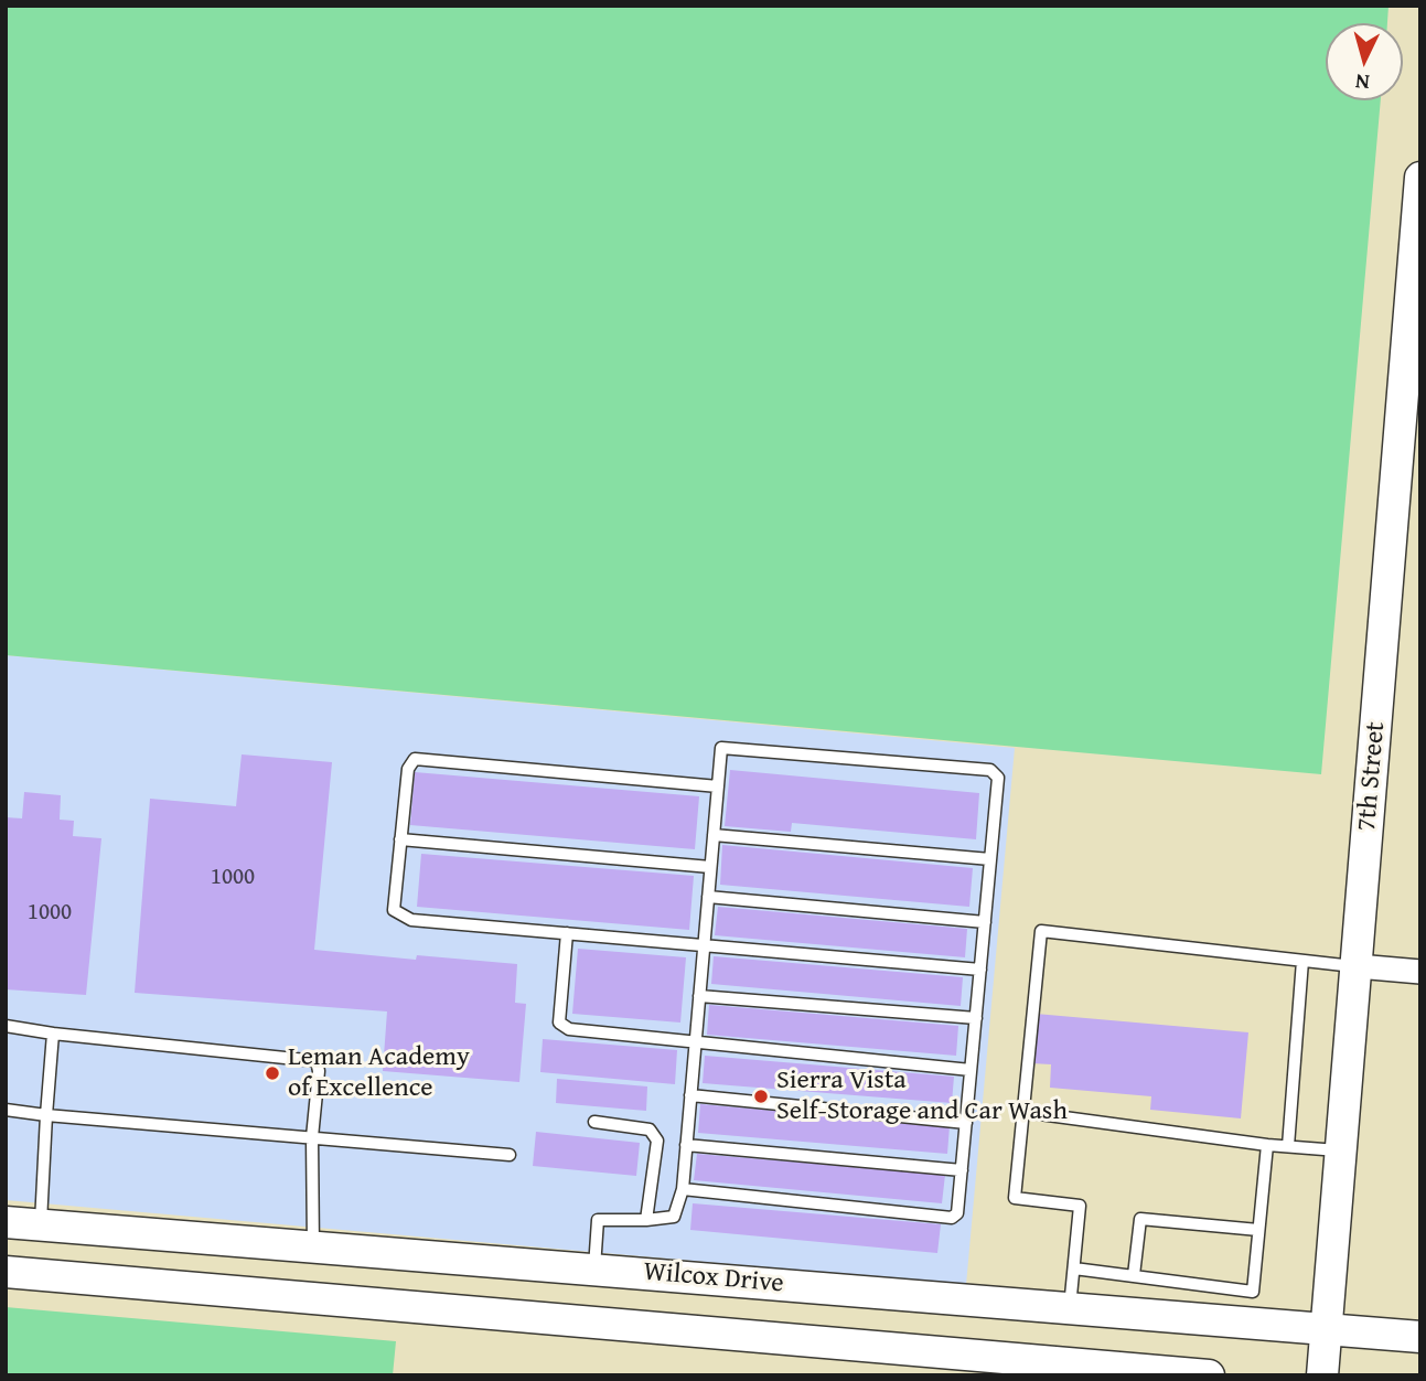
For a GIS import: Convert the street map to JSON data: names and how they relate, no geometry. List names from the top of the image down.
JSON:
{
  "streets": {
    "street": ["7th Street", "Wilcox Drive"]
  },
  "crossings": [
    ["7th Street", "Wilcox Drive"]
  ],
  "places": ["Leman Academy of Excellence", "Sierra Vista Self-Storage and Car Wash"],
  "house_numbers": ["1000", "1000"],
  "north": "bottom"
}
